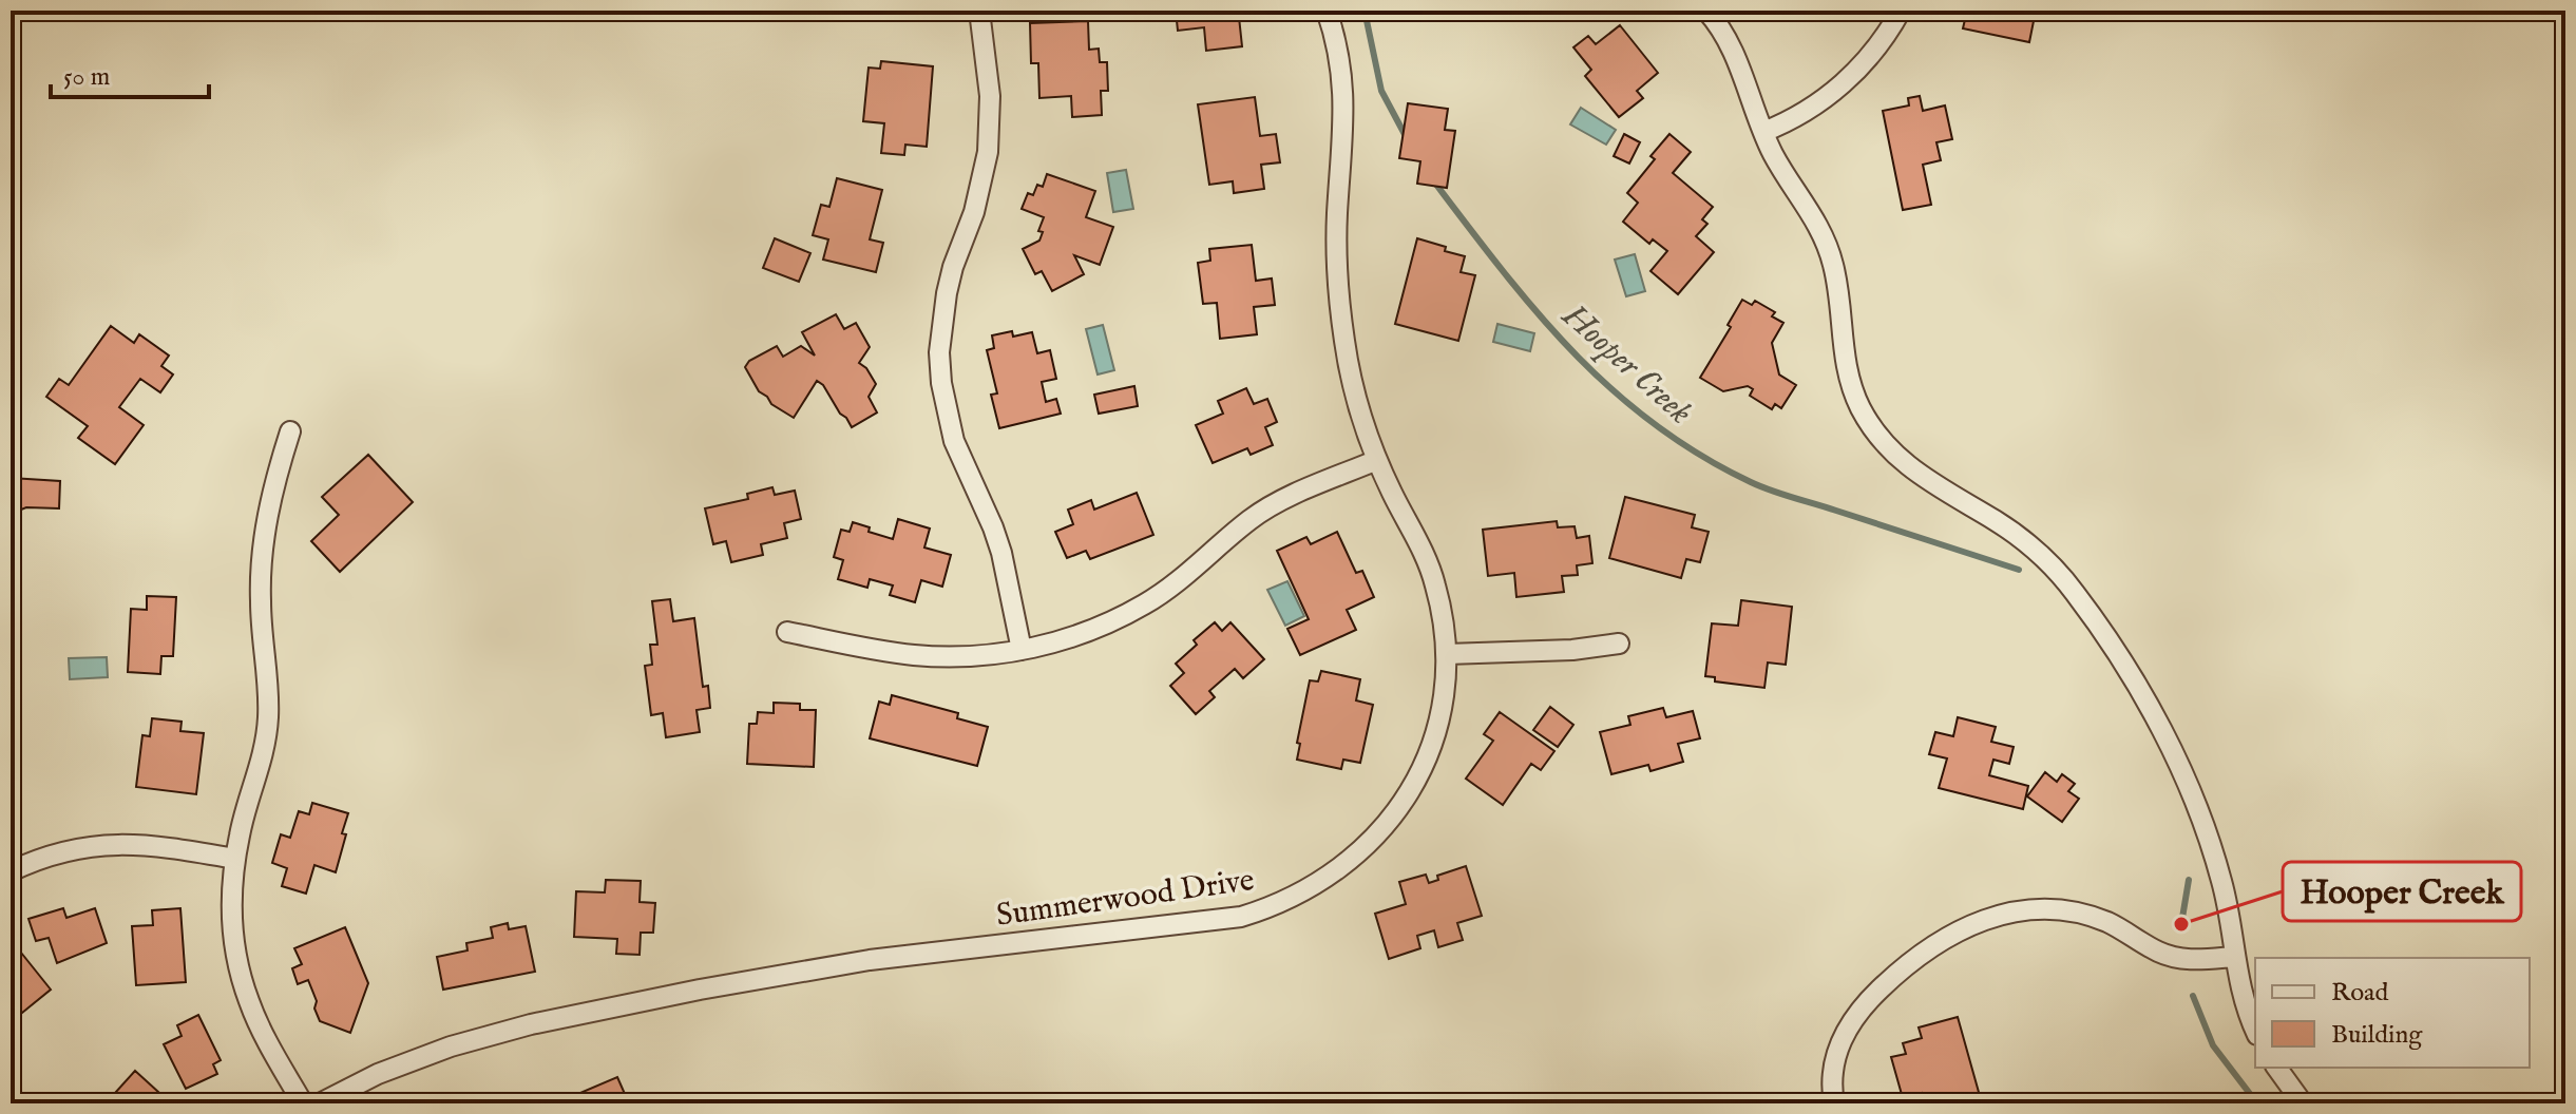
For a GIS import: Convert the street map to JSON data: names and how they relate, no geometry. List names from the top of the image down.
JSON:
{
  "streets": {
    "street": ["Summerwood Drive"]
  },
  "water": ["Hooper Creek"],
  "places": ["Hooper Creek"],
  "legend": ["Road", "Building"],
  "scale_bar": "50 m"
}
